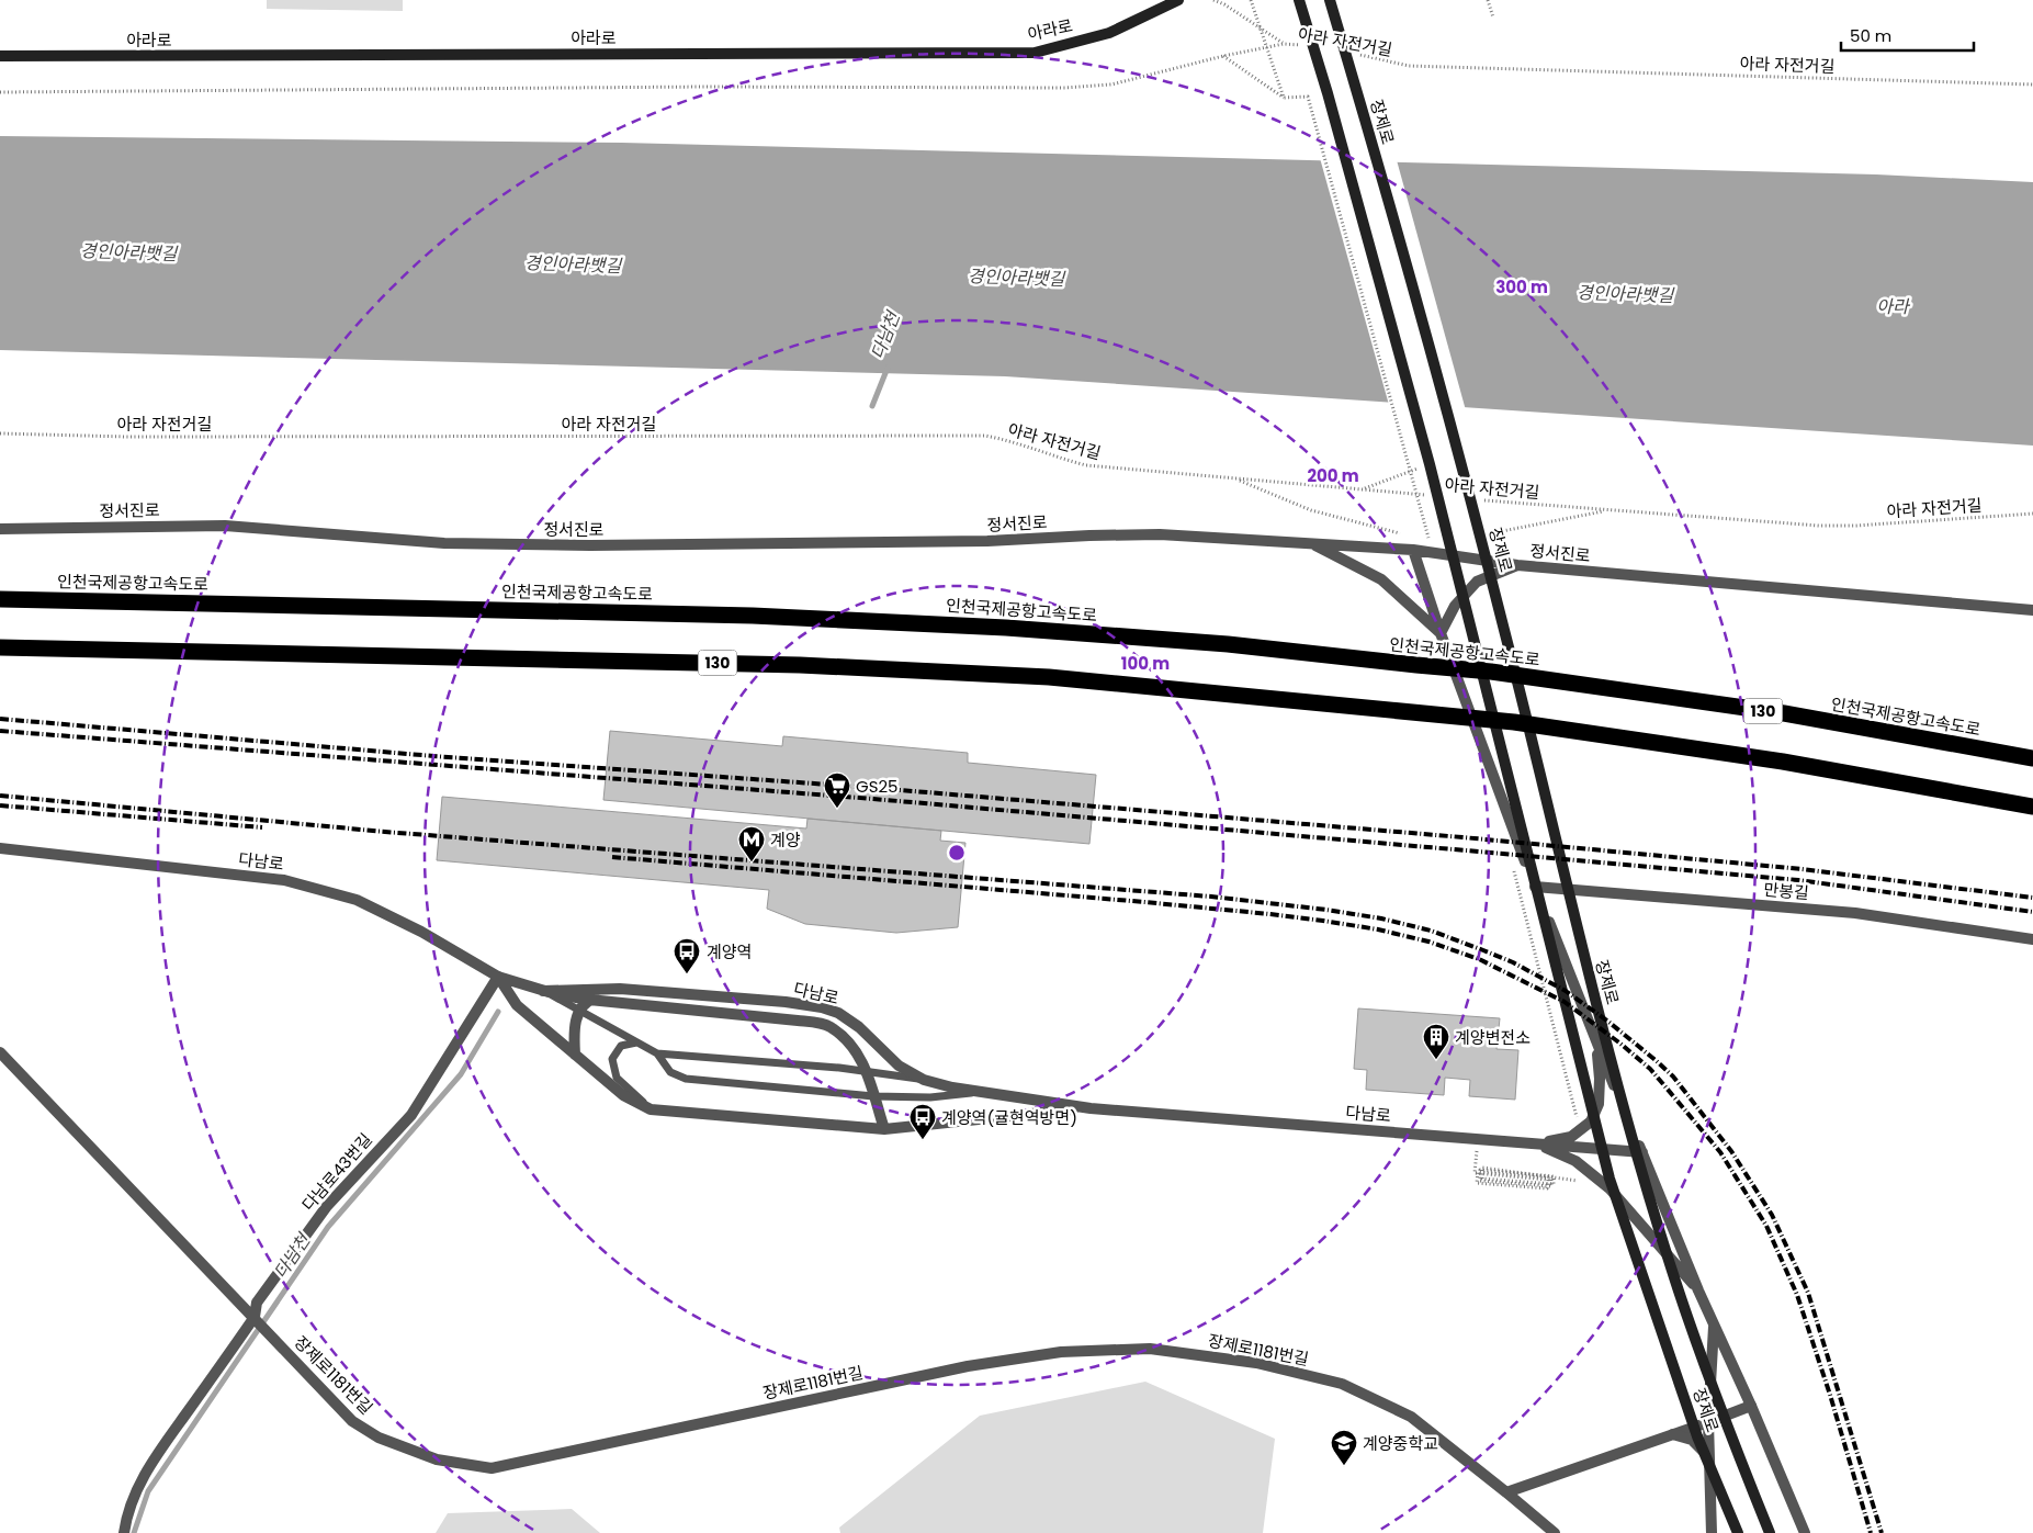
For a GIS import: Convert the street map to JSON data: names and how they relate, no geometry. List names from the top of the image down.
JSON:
{
  "streets": {
    "highway": ["인천국제공항고속도로", "130"],
    "main road": ["아라로", "장제로"],
    "street": [
      "정서진로",
      "다남로",
      "만봉길",
      "다남로43번길",
      "장제로1181번길"
    ],
    "path": ["아라 자전거길"]
  },
  "crossings": [
    ["장제로", "정서진로"],
    ["장제로", "다남로"],
    ["장제로", "만봉길"],
    ["다남로", "다남로43번길"],
    ["다남로43번길", "장제로1181번길"]
  ],
  "water": ["경인아라뱃길", "아라", "다남천"],
  "places": {
    "supermarket": ["GS25"],
    "metro station": ["계양"],
    "bus stop": ["계양역", "계양역(귤현역방면)"],
    "building": ["계양변전소"],
    "school or university": ["계양중학교"]
  },
  "scale_bar": "50 m",
  "rings": ["300 m", "200 m", "100 m"]
}
